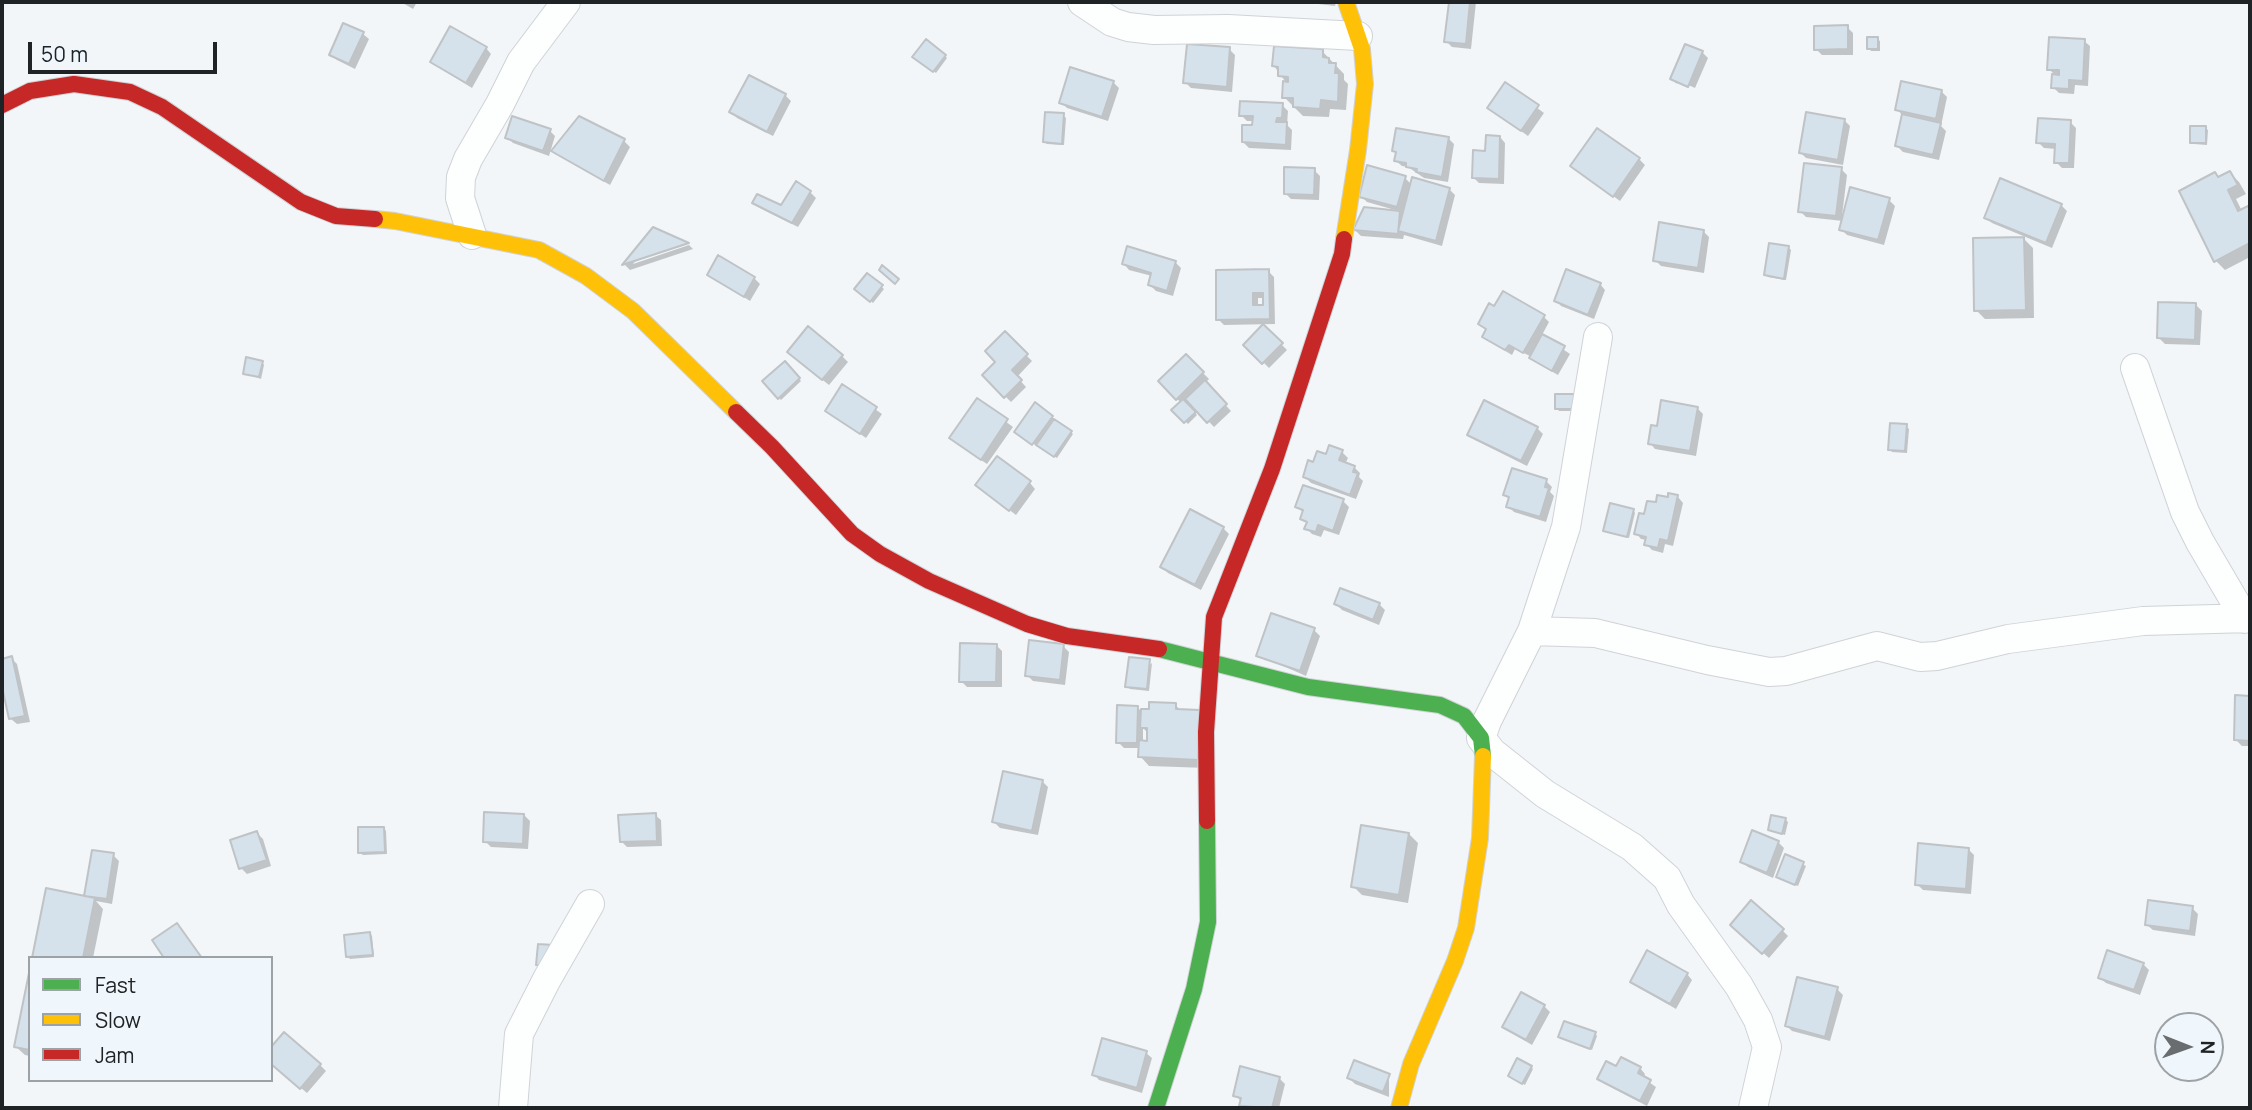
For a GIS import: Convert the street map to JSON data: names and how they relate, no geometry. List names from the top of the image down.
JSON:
{
  "legend": ["Fast", "Slow", "Jam"],
  "scale_bar": "50 m",
  "north": "right"
}
